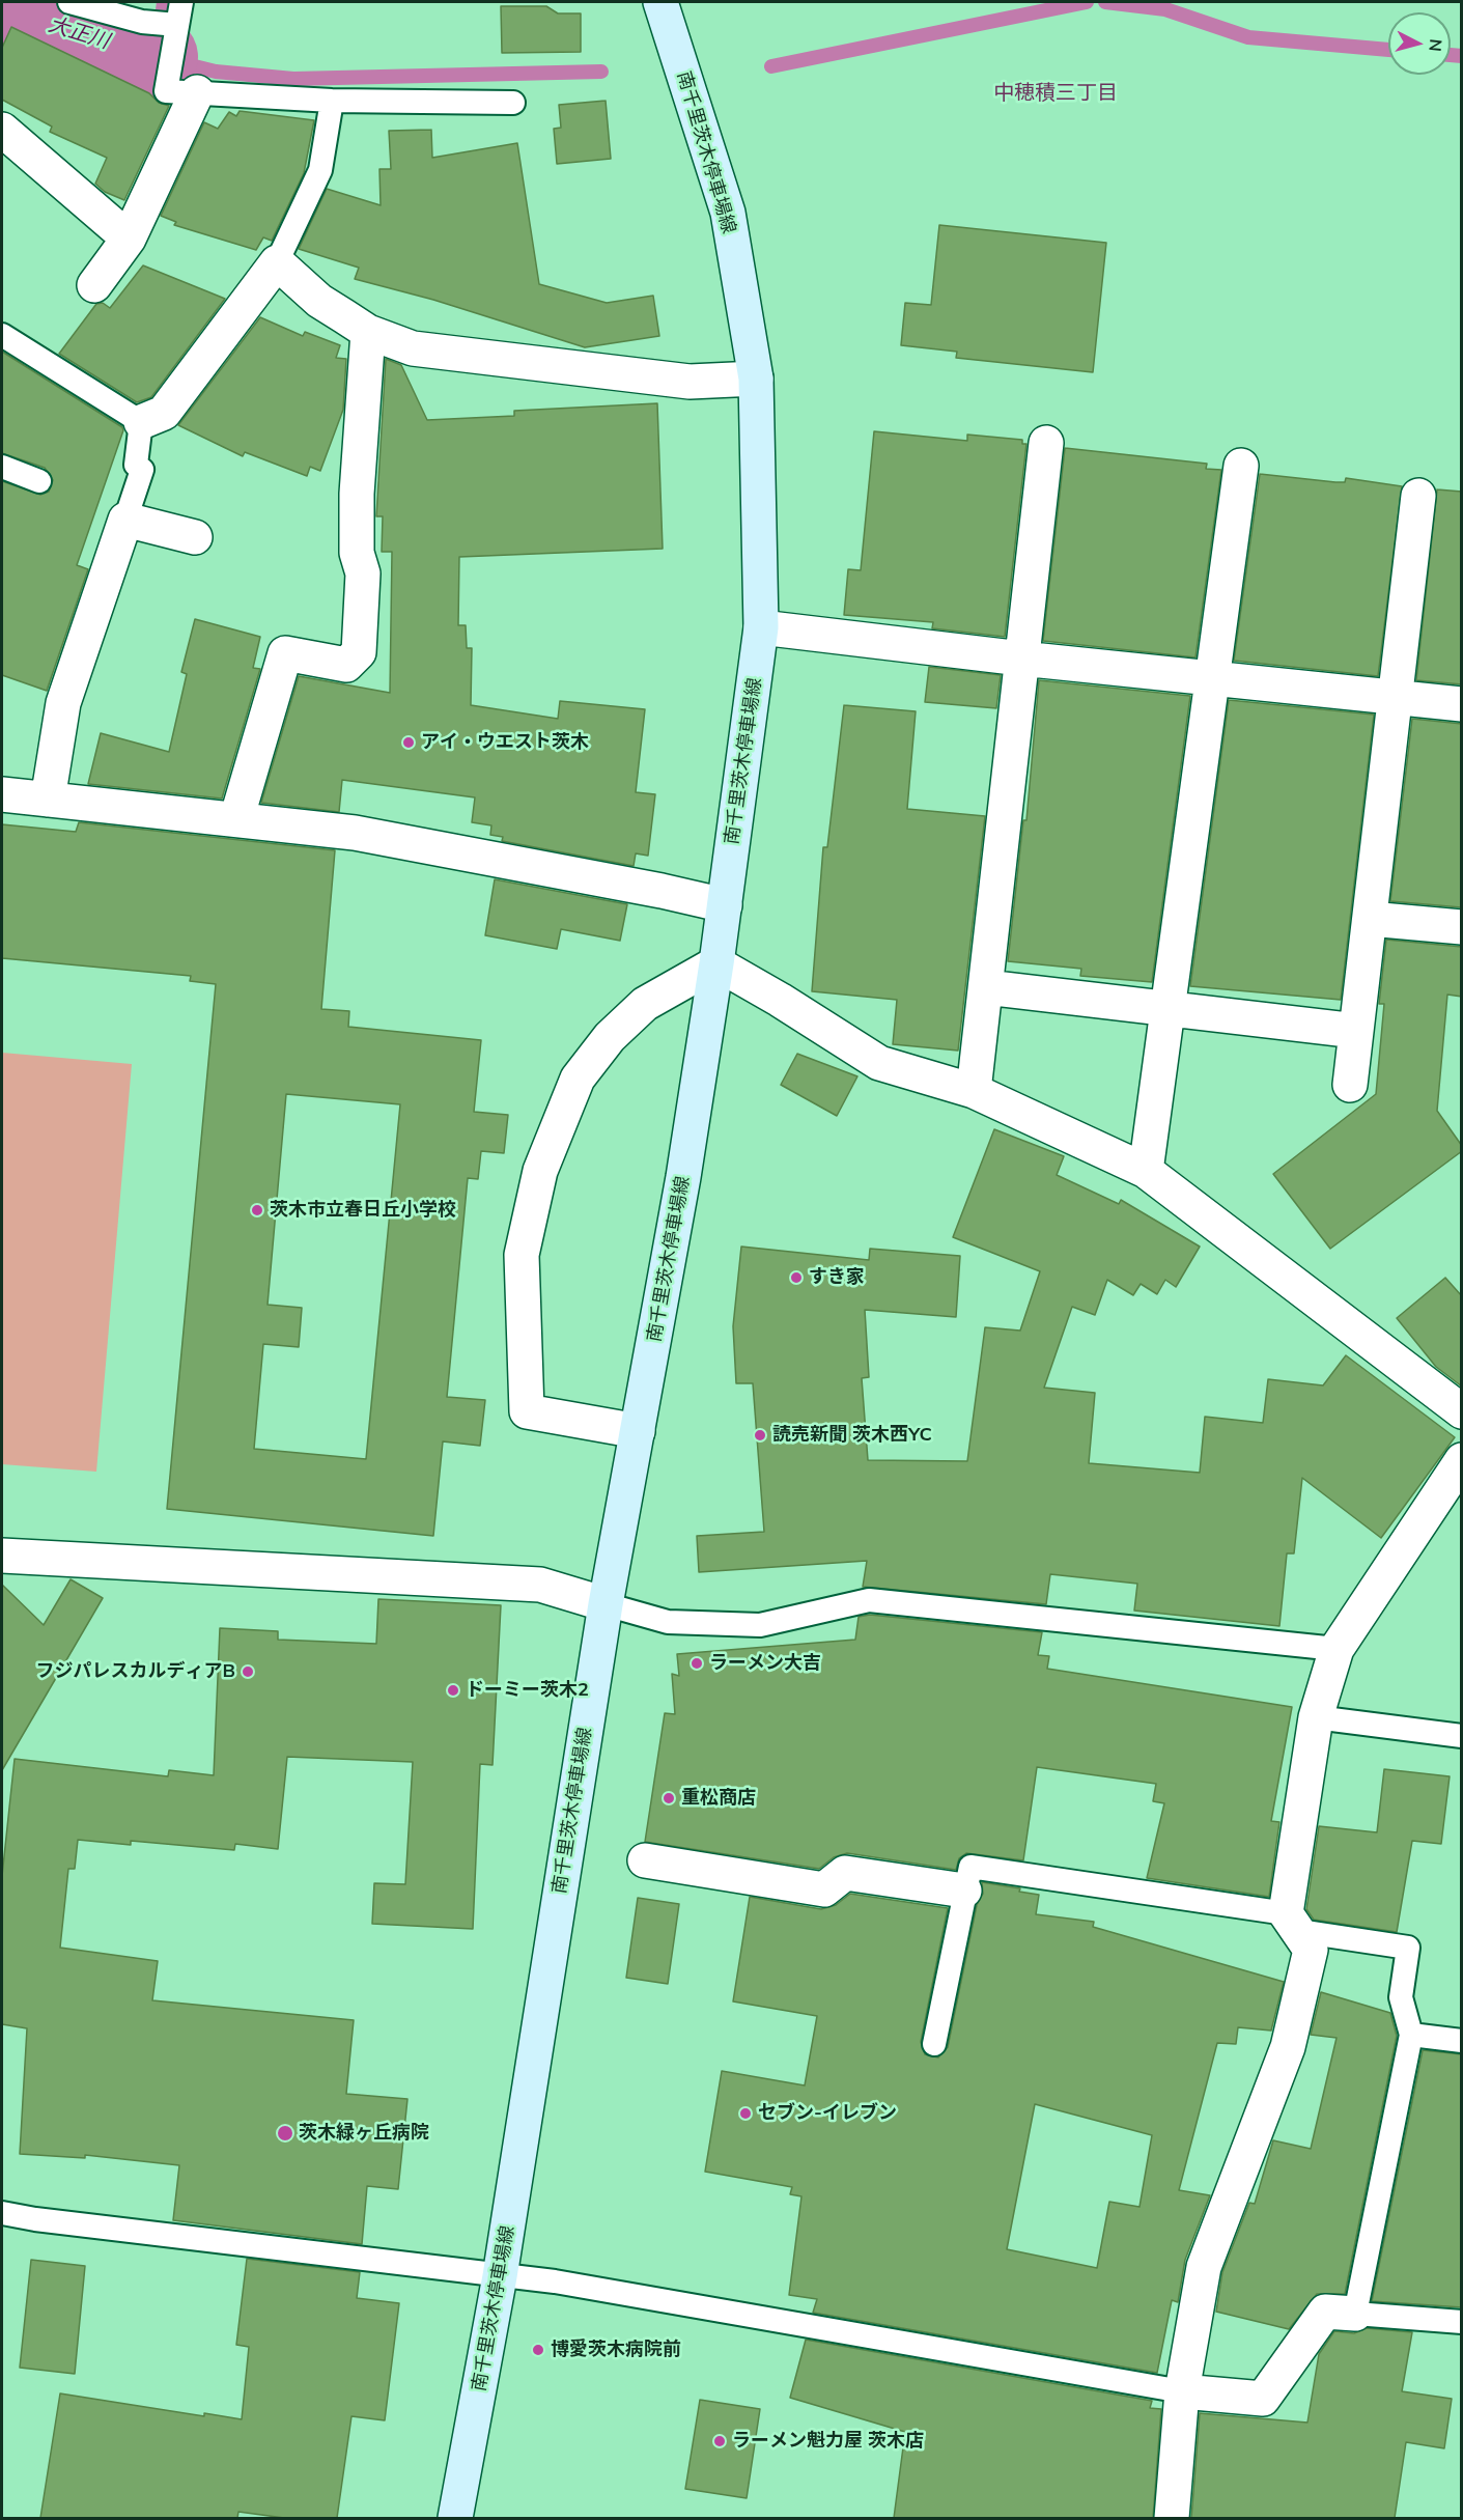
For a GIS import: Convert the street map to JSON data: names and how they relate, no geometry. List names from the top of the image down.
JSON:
{
  "streets": {
    "main road": ["南千里茨木停車場線"]
  },
  "districts": ["中穂積三丁目"],
  "water": ["大正川"],
  "places": [
    "アイ・ウエスト茨木",
    "茨木市立春日丘小学校",
    "すき家",
    "読売新聞 茨木西YC",
    "ラーメン大吉",
    "フジパレスカルディアB",
    "ドーミー茨木2",
    "重松商店",
    "セブン-イレブン",
    "茨木緑ヶ丘病院",
    "博愛茨木病院前",
    "ラーメン魁力屋 茨木店"
  ],
  "north": "right"
}
